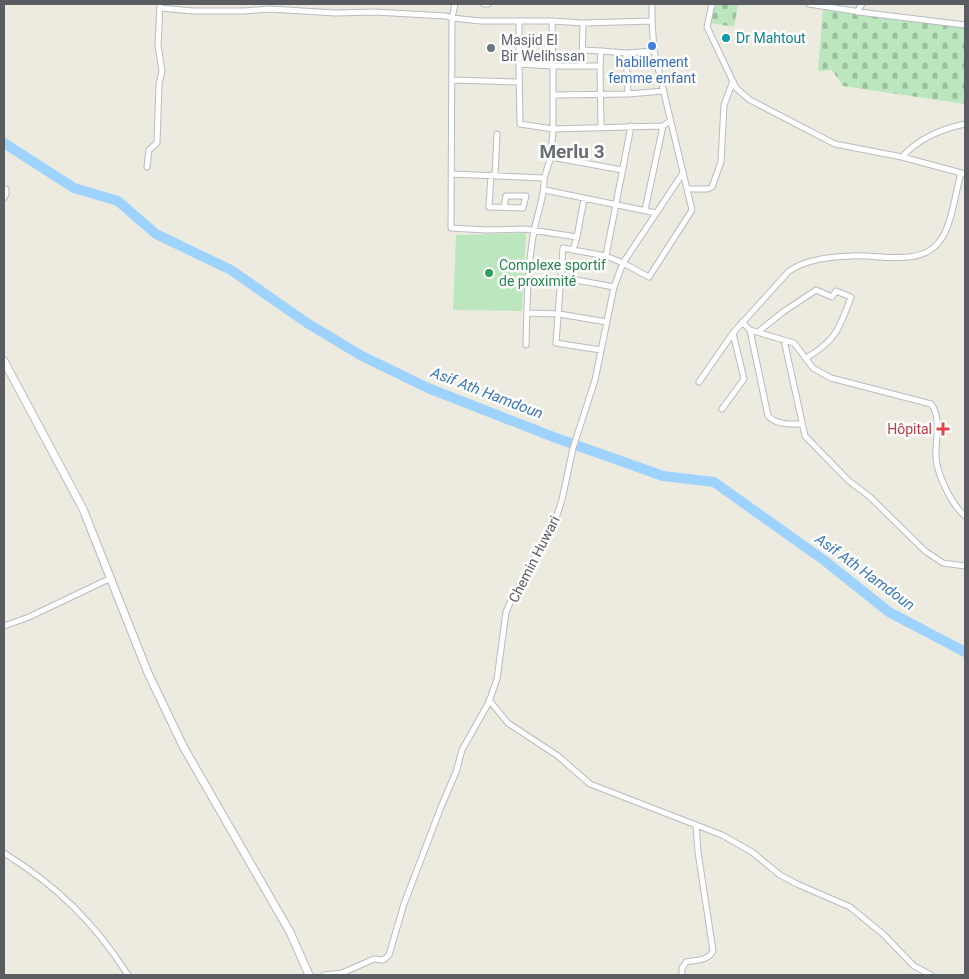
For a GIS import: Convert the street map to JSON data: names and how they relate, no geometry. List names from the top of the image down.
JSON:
{
  "streets": {
    "street": ["Chemin Huwari"]
  },
  "districts": ["Merlu 3"],
  "water": ["Asif Ath Hamdoun"],
  "places": {
    "other": [
      "Dr Mahtout",
      "habillement femme enfant",
      "Masjid El Bir Welihssan",
      "Complexe sportif de proximité"
    ],
    "health": ["Hôpital"]
  }
}
